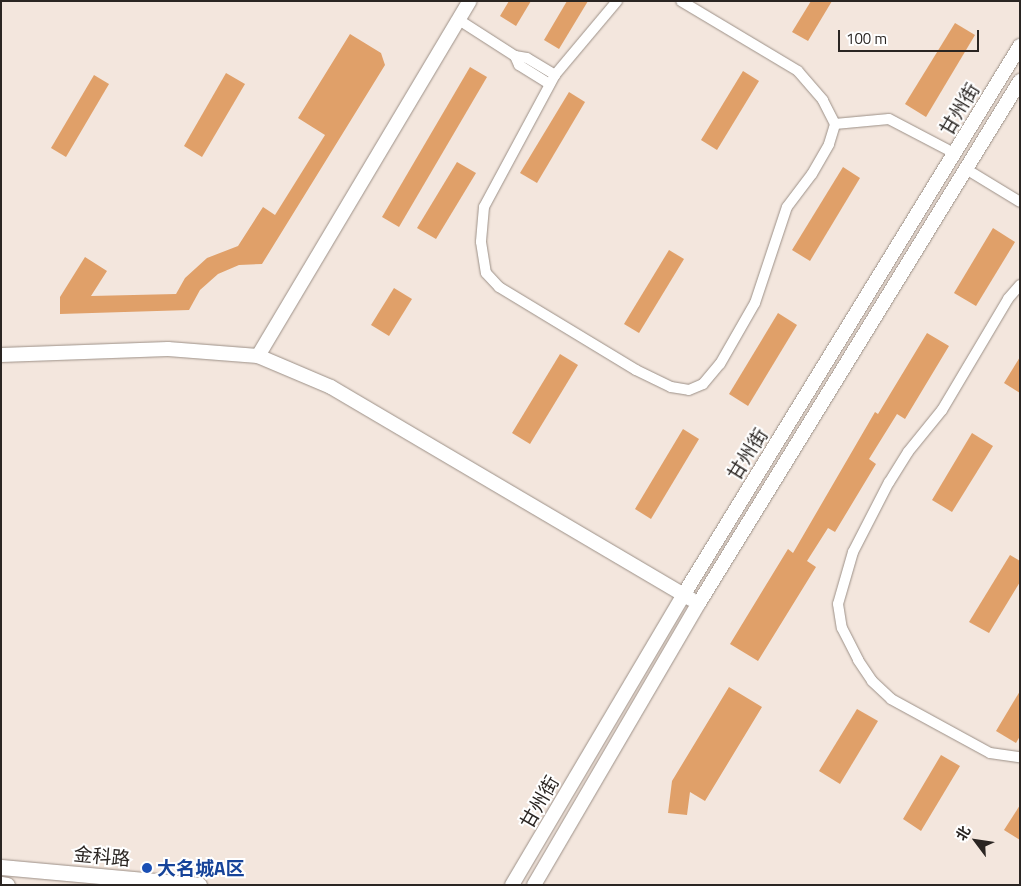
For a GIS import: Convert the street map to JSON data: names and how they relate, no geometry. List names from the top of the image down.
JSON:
{
  "streets": {
    "main road": ["金科路"],
    "street": ["甘州街"]
  },
  "places": ["大名城A区"],
  "scale_bar": "100 m",
  "north": "top left"
}
